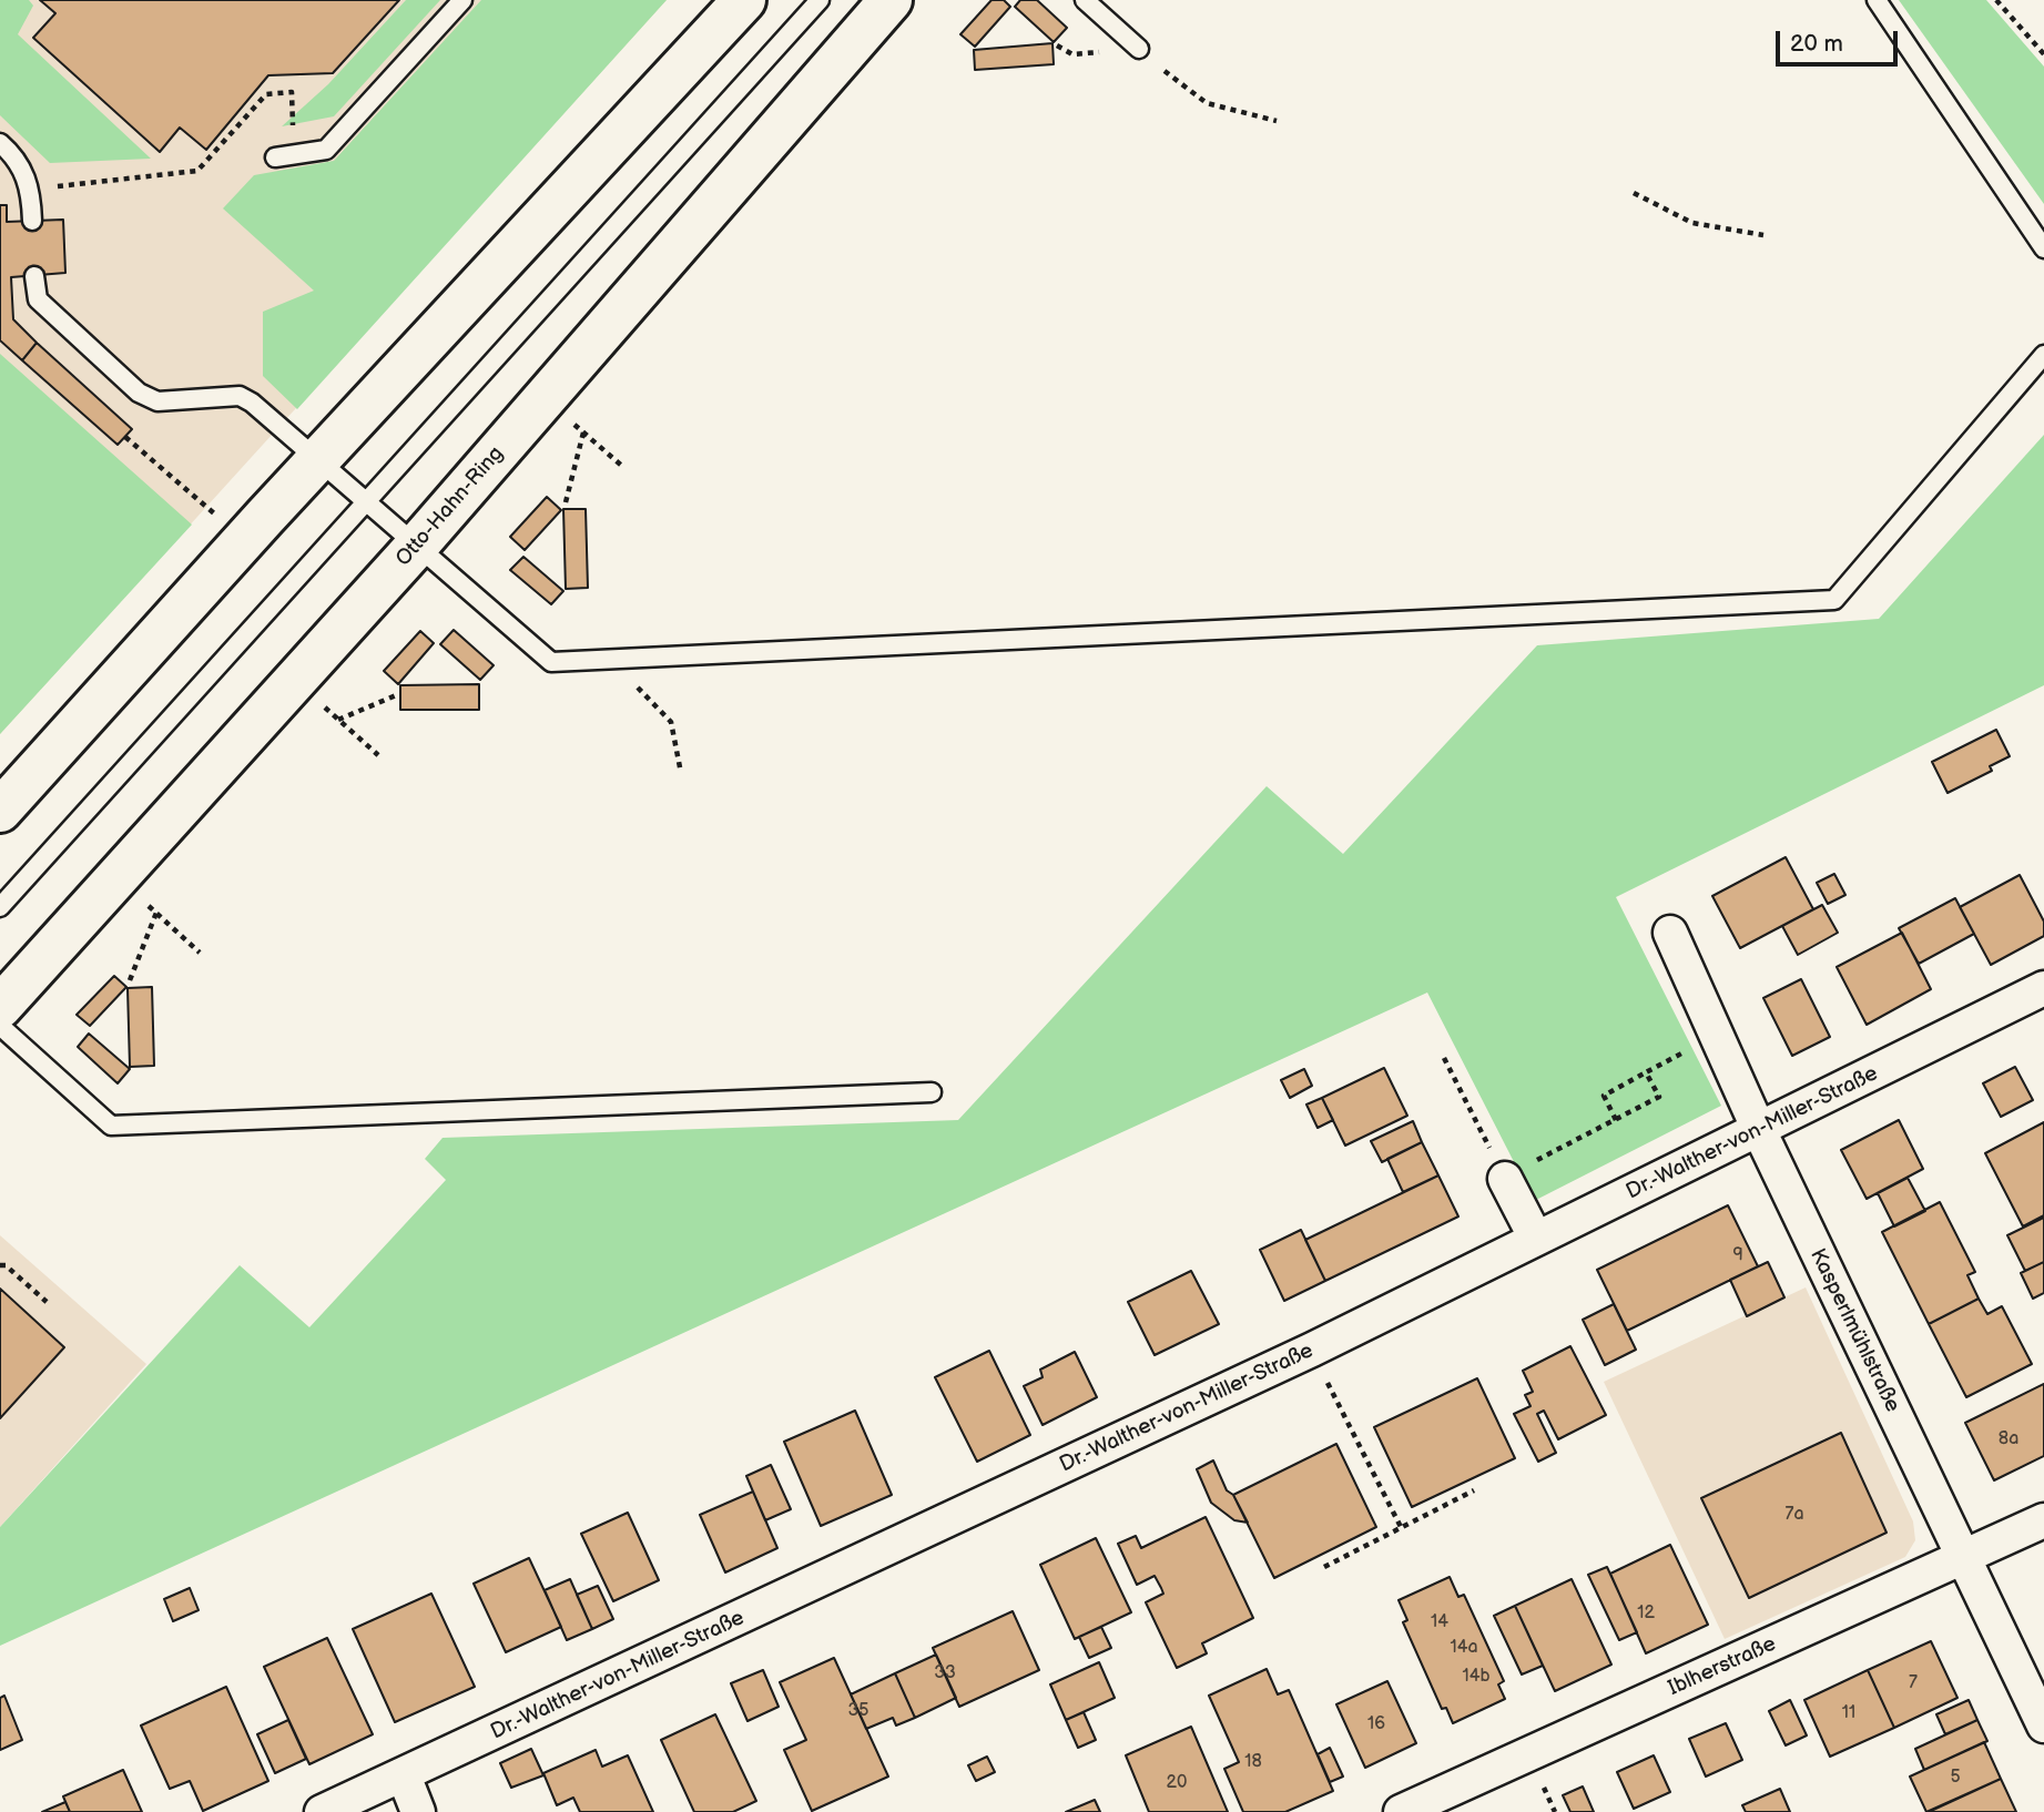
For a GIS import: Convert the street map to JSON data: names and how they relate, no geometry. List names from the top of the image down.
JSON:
{
  "streets": {
    "street": [
      "Otto-Hahn-Ring",
      "Dr.-Walther-von-Miller-Straße",
      "Kasperlmühlstraße",
      "Iblherstraße"
    ]
  },
  "crossings": [
    ["Dr.-Walther-von-Miller-Straße", "Kasperlmühlstraße"],
    ["Kasperlmühlstraße", "Iblherstraße"]
  ],
  "house_numbers": [
    "9",
    "8a",
    "7a",
    "12",
    "14",
    "14a",
    "33",
    "14b",
    "7",
    "35",
    "11",
    "16",
    "18",
    "5",
    "20"
  ],
  "scale_bar": "20 m"
}
